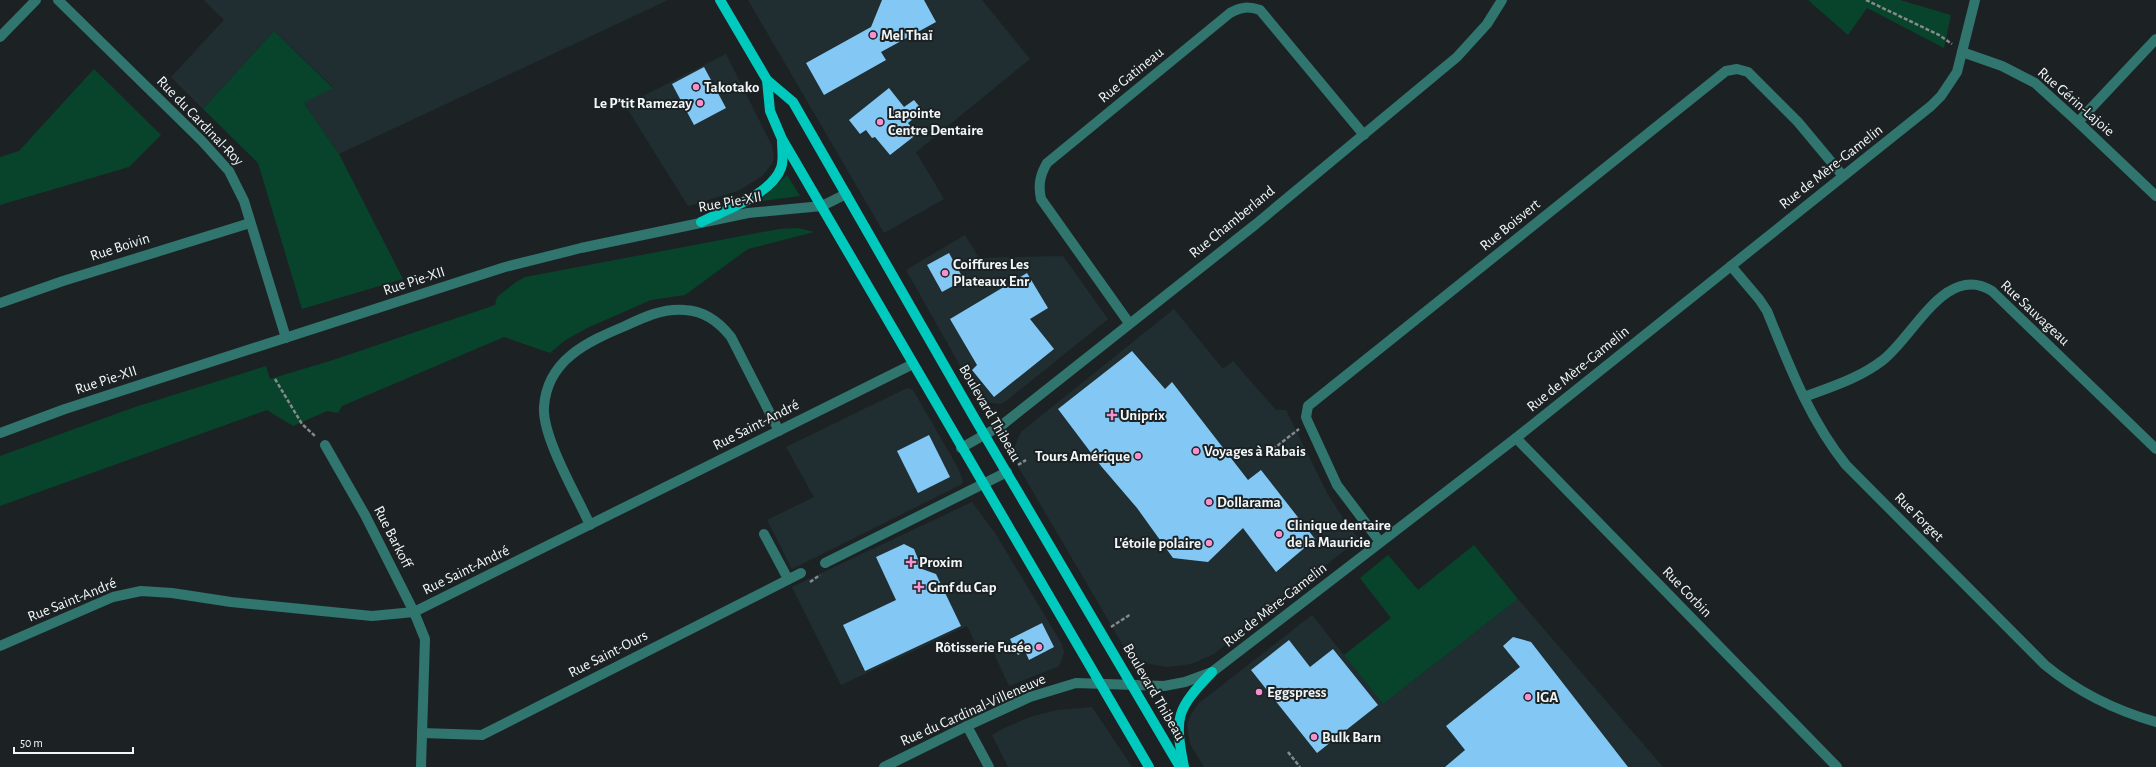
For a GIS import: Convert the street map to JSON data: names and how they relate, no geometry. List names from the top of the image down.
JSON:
{
  "streets": {
    "main road": ["Boulevard Thibeau"],
    "street": [
      "Rue Gatineau",
      "Rue Gérin-Lajoie",
      "Rue du Cardinal-Roy",
      "Rue de Mère-Gamelin",
      "Rue Pie-XII",
      "Rue Chamberland",
      "Rue Boisvert",
      "Rue Boivin",
      "Rue Sauvageau",
      "Rue Saint-André",
      "Rue Forget",
      "Rue Barkoff",
      "Rue Corbin",
      "Rue Saint-Ours",
      "Rue du Cardinal-Villeneuve"
    ]
  },
  "crossings": [
    ["Rue Gatineau", "Rue Chamberland"],
    ["Rue Gérin-Lajoie", "Rue de Mère-Gamelin"],
    ["Rue du Cardinal-Roy", "Rue Pie-XII"],
    ["Rue du Cardinal-Roy", "Rue Boivin"],
    ["Rue de Mère-Gamelin", "Rue Boisvert"],
    ["Rue de Mère-Gamelin", "Boulevard Thibeau"],
    ["Rue de Mère-Gamelin", "Rue Forget"],
    ["Rue de Mère-Gamelin", "Rue Corbin"],
    ["Rue de Mère-Gamelin", "Rue du Cardinal-Villeneuve"],
    ["Rue Pie-XII", "Boulevard Thibeau"],
    ["Rue Chamberland", "Boulevard Thibeau"],
    ["Rue Sauvageau", "Rue Forget"],
    ["Boulevard Thibeau", "Rue Saint-André"],
    ["Boulevard Thibeau", "Rue du Cardinal-Villeneuve"],
    ["Rue Saint-André", "Rue Barkoff"],
    ["Rue Barkoff", "Rue Saint-Ours"]
  ],
  "places": {
    "other": [
      "Mel Thaï",
      "Takotako",
      "Le P’tit Ramezay",
      "Lapointe Centre Dentaire",
      "Coiffures Les Plateaux Enr",
      "Voyages à Rabais",
      "Tours Amérique",
      "Dollarama",
      "Clinique dentaire de la Mauricie",
      "L'étoile polaire",
      "Rôtisserie Fusée",
      "Eggspress",
      "IGA",
      "Bulk Barn"
    ],
    "health": ["Uniprix", "Proxim", "Gmf du Cap"]
  },
  "scale_bar": "50 m"
}
